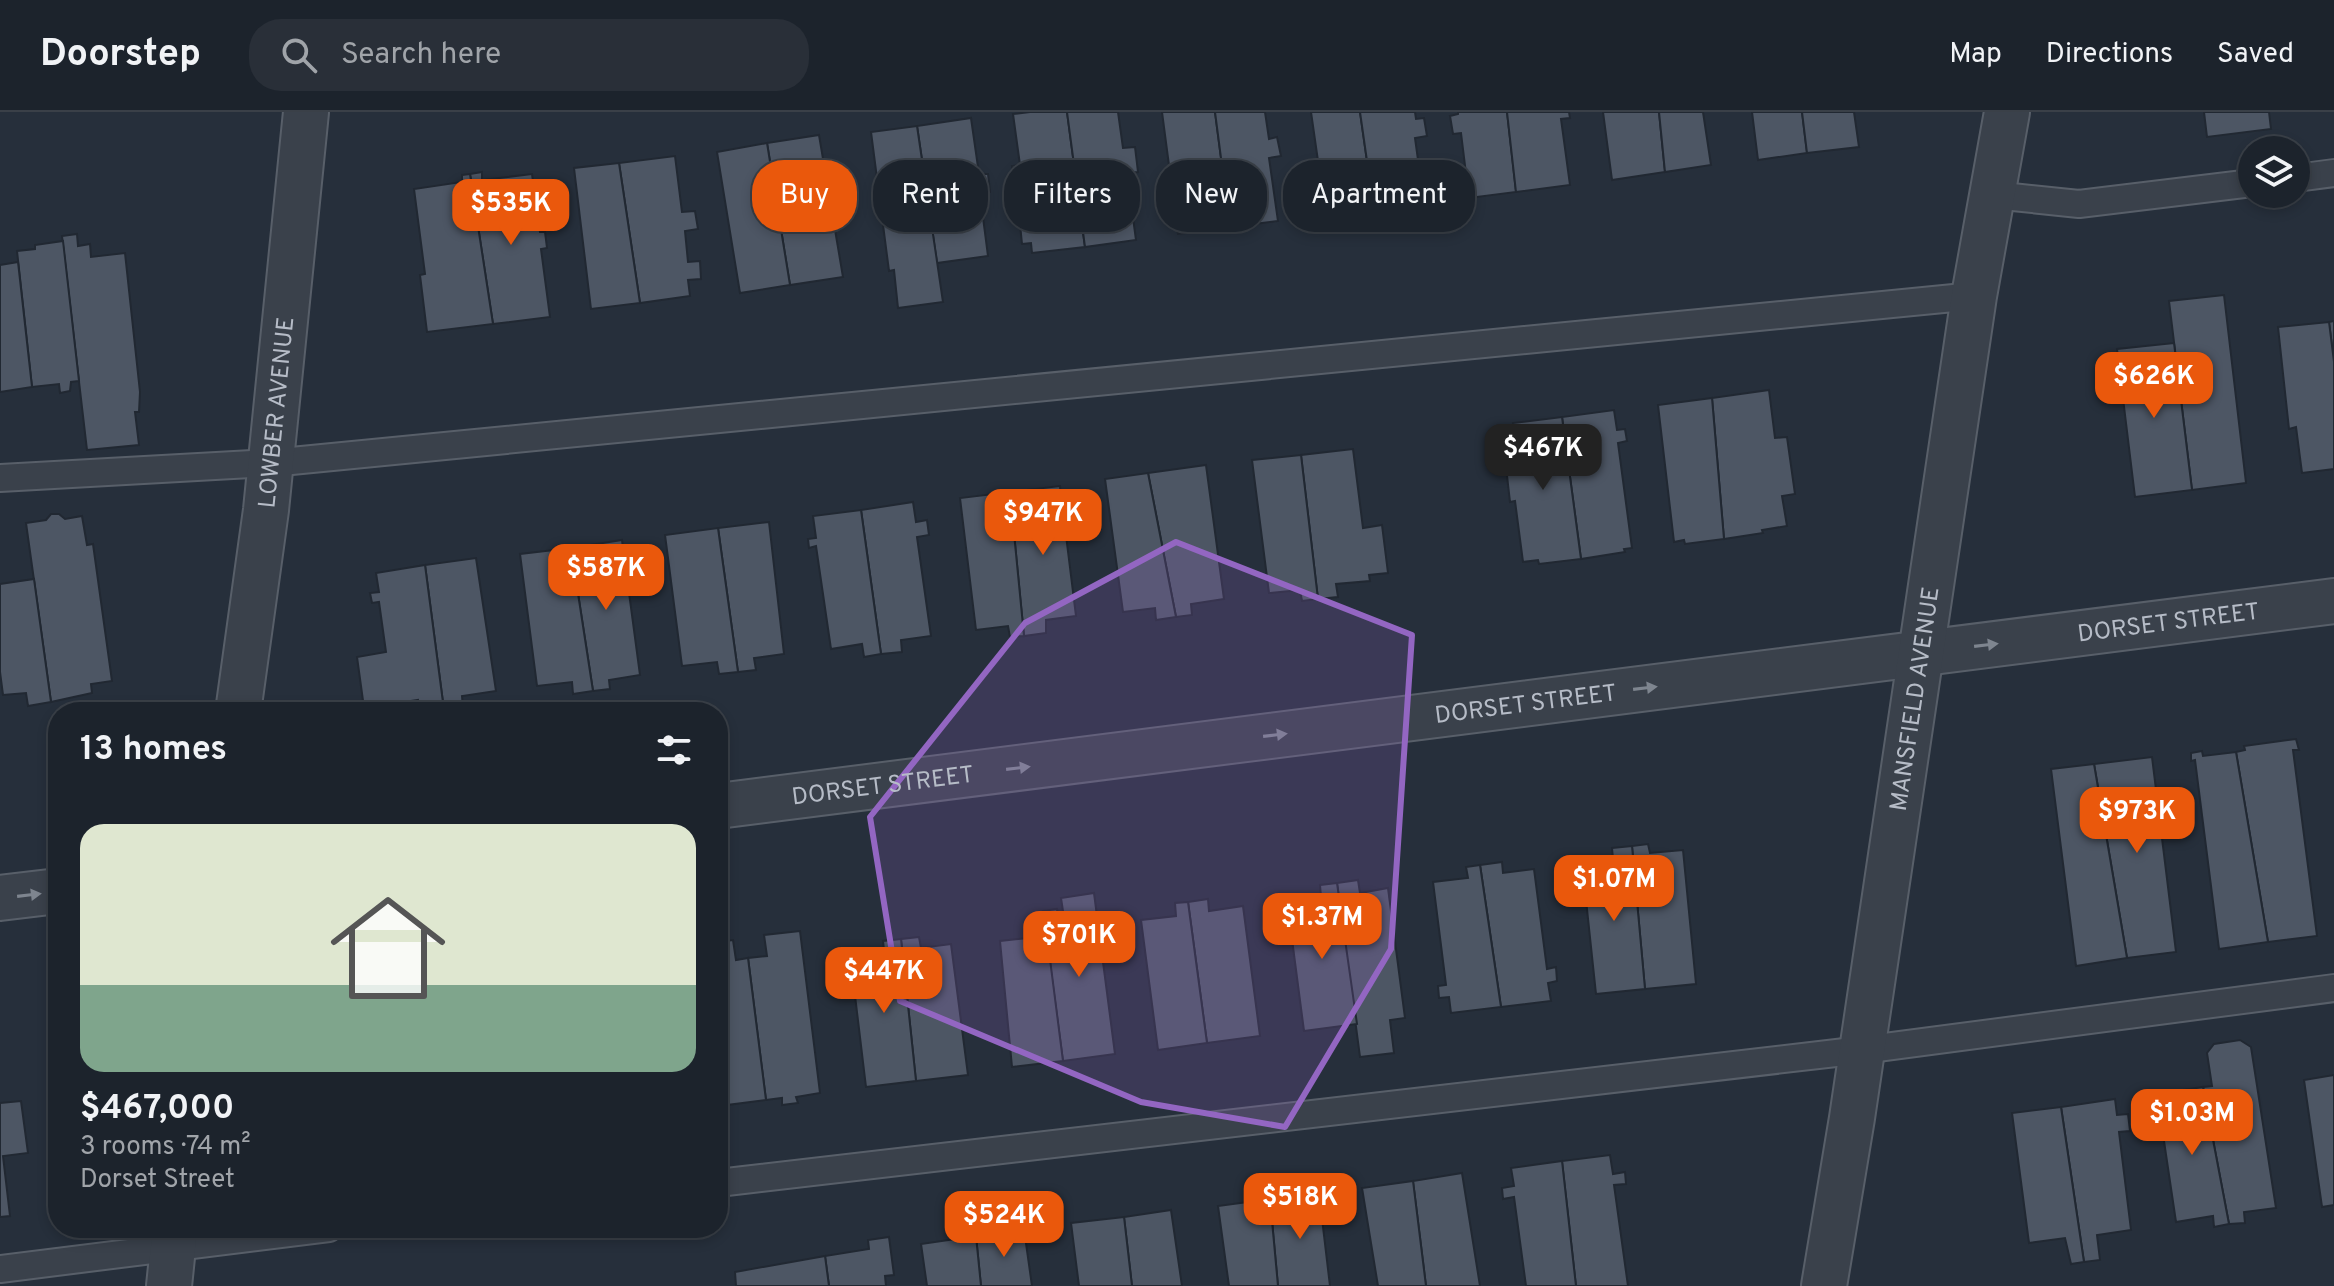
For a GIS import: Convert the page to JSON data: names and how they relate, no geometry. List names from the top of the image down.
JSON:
{
  "streets": {
    "street": ["LOWBER AVENUE", "DORSET STREET", "MANSFIELD AVENUE"]
  },
  "crossings": [
    ["DORSET STREET", "MANSFIELD AVENUE"]
  ],
  "one_way": ["DORSET STREET"],
  "page": {
    "header": "Doorstep",
    "search": "Search here",
    "nav": ["Map", "Directions", "Saved"],
    "chip": [
      "Buy",
      "Rent",
      "Filters",
      "New",
      "Apartment"
    ],
    "price": [
      "$535K",
      "$626K",
      "$467K",
      "$947K",
      "$587K",
      "$973K",
      "$1.07M",
      "$1.37M",
      "$701K",
      "$447K",
      "$1.03M",
      "$518K",
      "$524K"
    ],
    "heading": "13 homes",
    "list": [
      {
        "name": "$467,000",
        "note": "3 rooms · 74 m² · Dorset Street"
      }
    ]
  }
}
